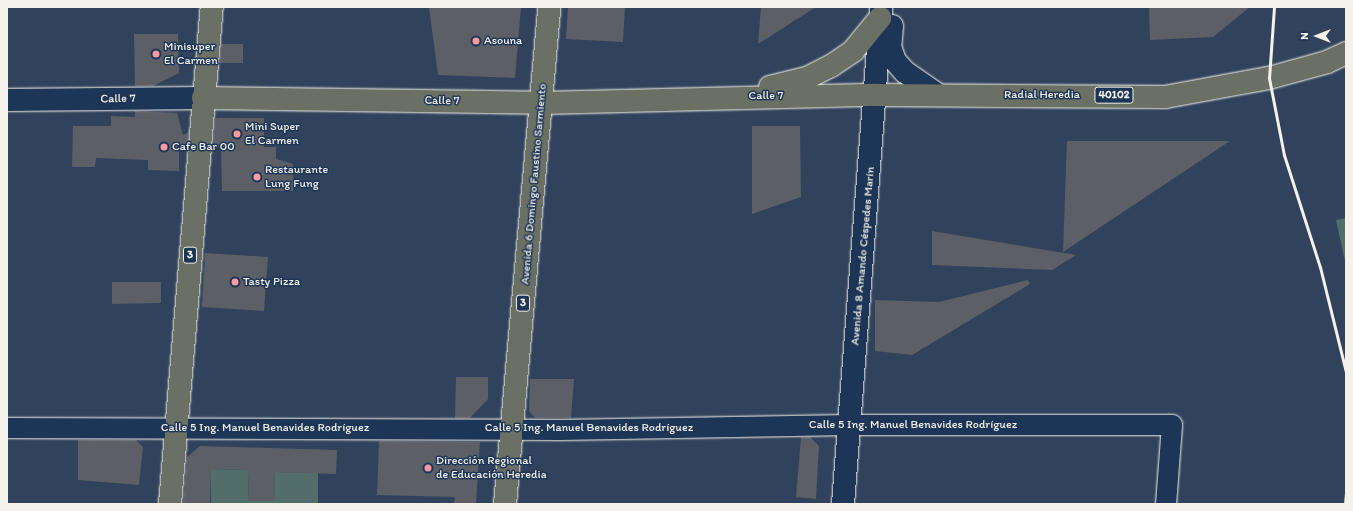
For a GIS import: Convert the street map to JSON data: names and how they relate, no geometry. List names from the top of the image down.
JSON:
{
  "streets": {
    "main road": [
      "Radial Heredia",
      "40102",
      "Calle 7",
      "Avenida 6 Domingo Faustino Sarmiento",
      "3"
    ],
    "street": ["Avenida 8 Amando Céspedes Marín", "Calle 5 Ing. Manuel Benavides Rodríguez"]
  },
  "crossings": [
    ["Radial Heredia", "Calle 7"],
    ["Radial Heredia", "Avenida 8 Amando Céspedes Marín"],
    ["Calle 7", "Avenida 6 Domingo Faustino Sarmiento"],
    ["Calle 7", "3"],
    ["Calle 7", "Avenida 8 Amando Céspedes Marín"],
    ["Avenida 6 Domingo Faustino Sarmiento", "Calle 5 Ing. Manuel Benavides Rodríguez"],
    ["3", "Calle 5 Ing. Manuel Benavides Rodríguez"],
    ["Avenida 8 Amando Céspedes Marín", "Calle 5 Ing. Manuel Benavides Rodríguez"]
  ],
  "places": [
    "Asouna",
    "Minisuper El Carmen",
    "Mini Super El Carmen",
    "Cafe Bar 00",
    "Restaurante Lung Fung",
    "Tasty Pizza",
    "Dirección Regional de Educación Heredia"
  ],
  "north": "left"
}
